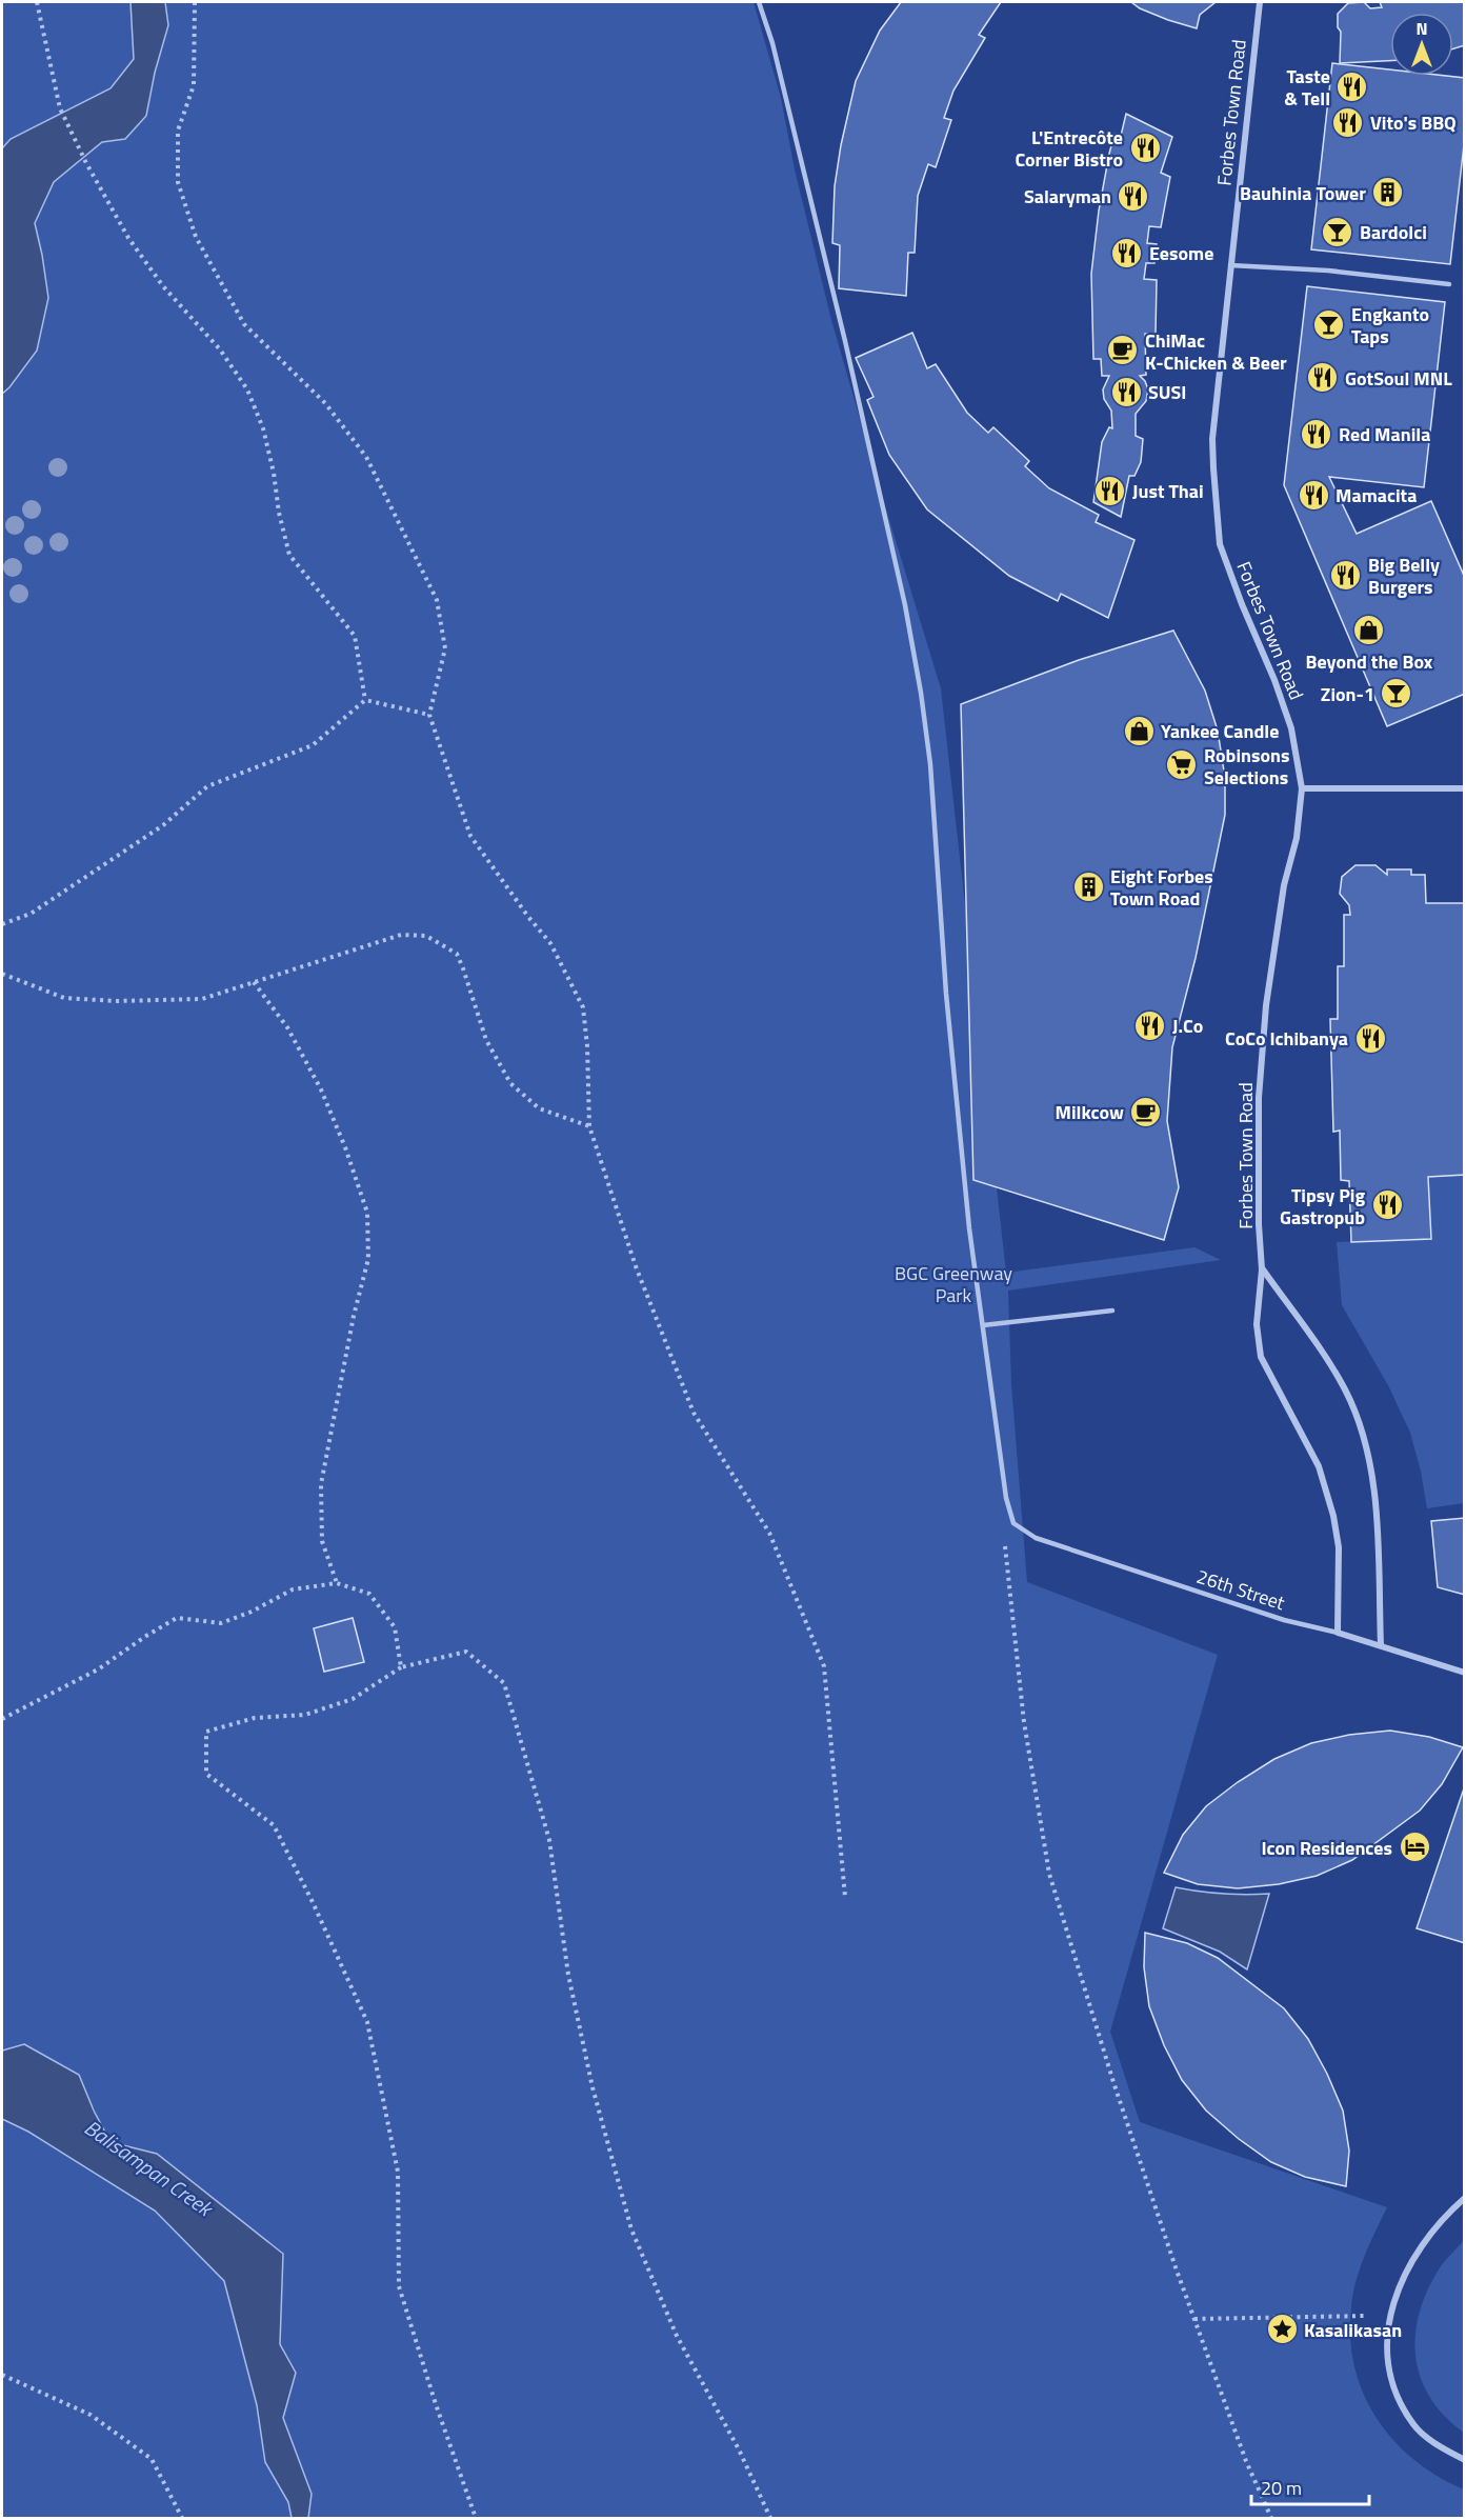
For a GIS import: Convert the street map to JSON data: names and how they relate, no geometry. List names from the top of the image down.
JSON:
{
  "streets": {
    "street": ["Forbes Town Road", "26th Street"]
  },
  "crossings": [
    ["Forbes Town Road", "26th Street"]
  ],
  "water": ["Balisampan Creek"],
  "parks": ["BGC Greenway Park"],
  "places": {
    "restaurant": [
      "Taste & Tell",
      "Vito's BBQ",
      "L'Entrecôte Corner Bistro",
      "Salaryman",
      "Eesome",
      "GotSoul MNL",
      "SUSI",
      "Red Manila",
      "Just Thai",
      "Mamacita",
      "Big Belly Burgers",
      "J.Co",
      "CoCo Ichibanya",
      "Tipsy Pig Gastropub"
    ],
    "building": ["Bauhinia Tower", "Eight Forbes Town Road"],
    "bar": ["Bardolci", "Engkanto Taps", "Zion-1"],
    "cafe": ["ChiMac K-Chicken & Beer", "Milkcow"],
    "shop": ["Beyond the Box", "Yankee Candle"],
    "supermarket": ["Robinsons Selections"],
    "hotel": ["Icon Residences"],
    "place": ["Kasalikasan"]
  },
  "scale_bar": "20 m",
  "north": "top"
}
